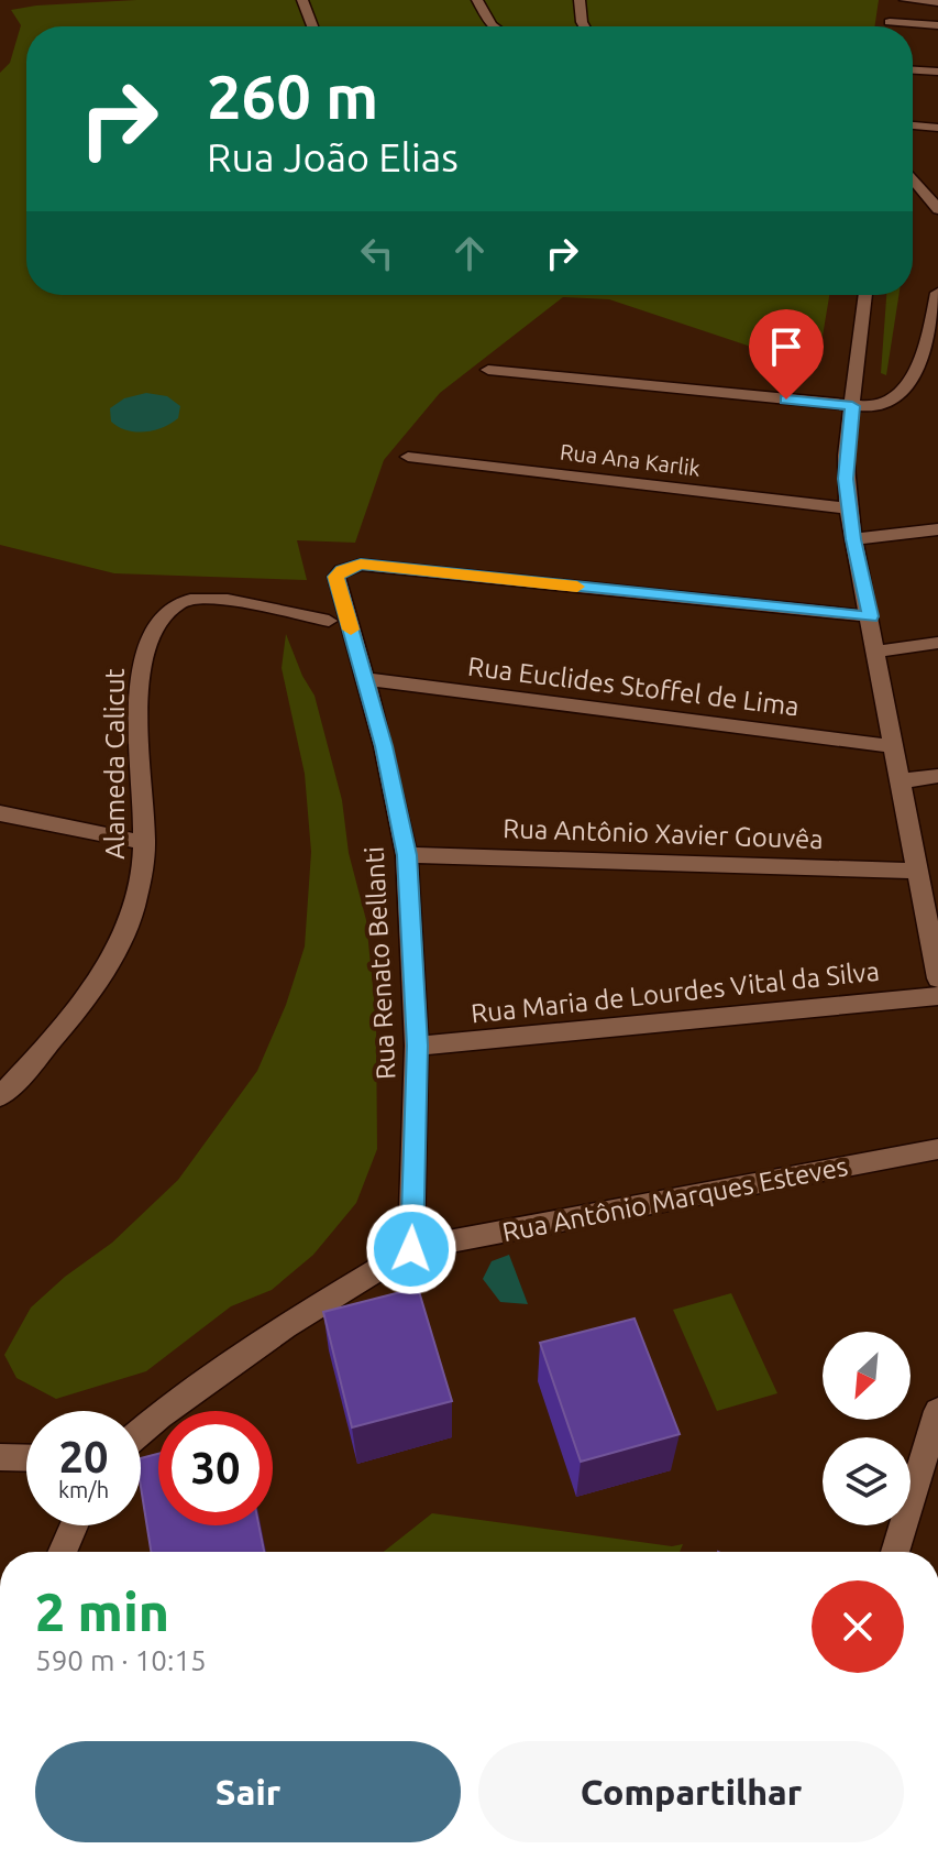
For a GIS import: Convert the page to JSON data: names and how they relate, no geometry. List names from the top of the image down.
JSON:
{
  "streets": {
    "street": [
      "Rua Ana Karlik",
      "Rua Euclides Stoffel de Lima",
      "Alameda Calicut",
      "Rua Antônio Xavier Gouvêa",
      "Rua Renato Bellanti",
      "Rua Maria de Lourdes Vital da Silva",
      "Rua Antônio Marques Esteves"
    ]
  },
  "crossings": [
    ["Rua Euclides Stoffel de Lima", "Rua Renato Bellanti"],
    ["Rua Antônio Xavier Gouvêa", "Rua Renato Bellanti"],
    ["Rua Renato Bellanti", "Rua Maria de Lourdes Vital da Silva"],
    ["Rua Renato Bellanti", "Rua Antônio Marques Esteves"]
  ],
  "north": "bottom left",
  "page": {
    "turn": ["260 m", "Rua João Elias"],
    "speed": "20 km/h",
    "limit": "30",
    "heading": ["2 min", "590 m · 10:15"],
    "buttons": ["Sair", "Compartilhar"]
  }
}
